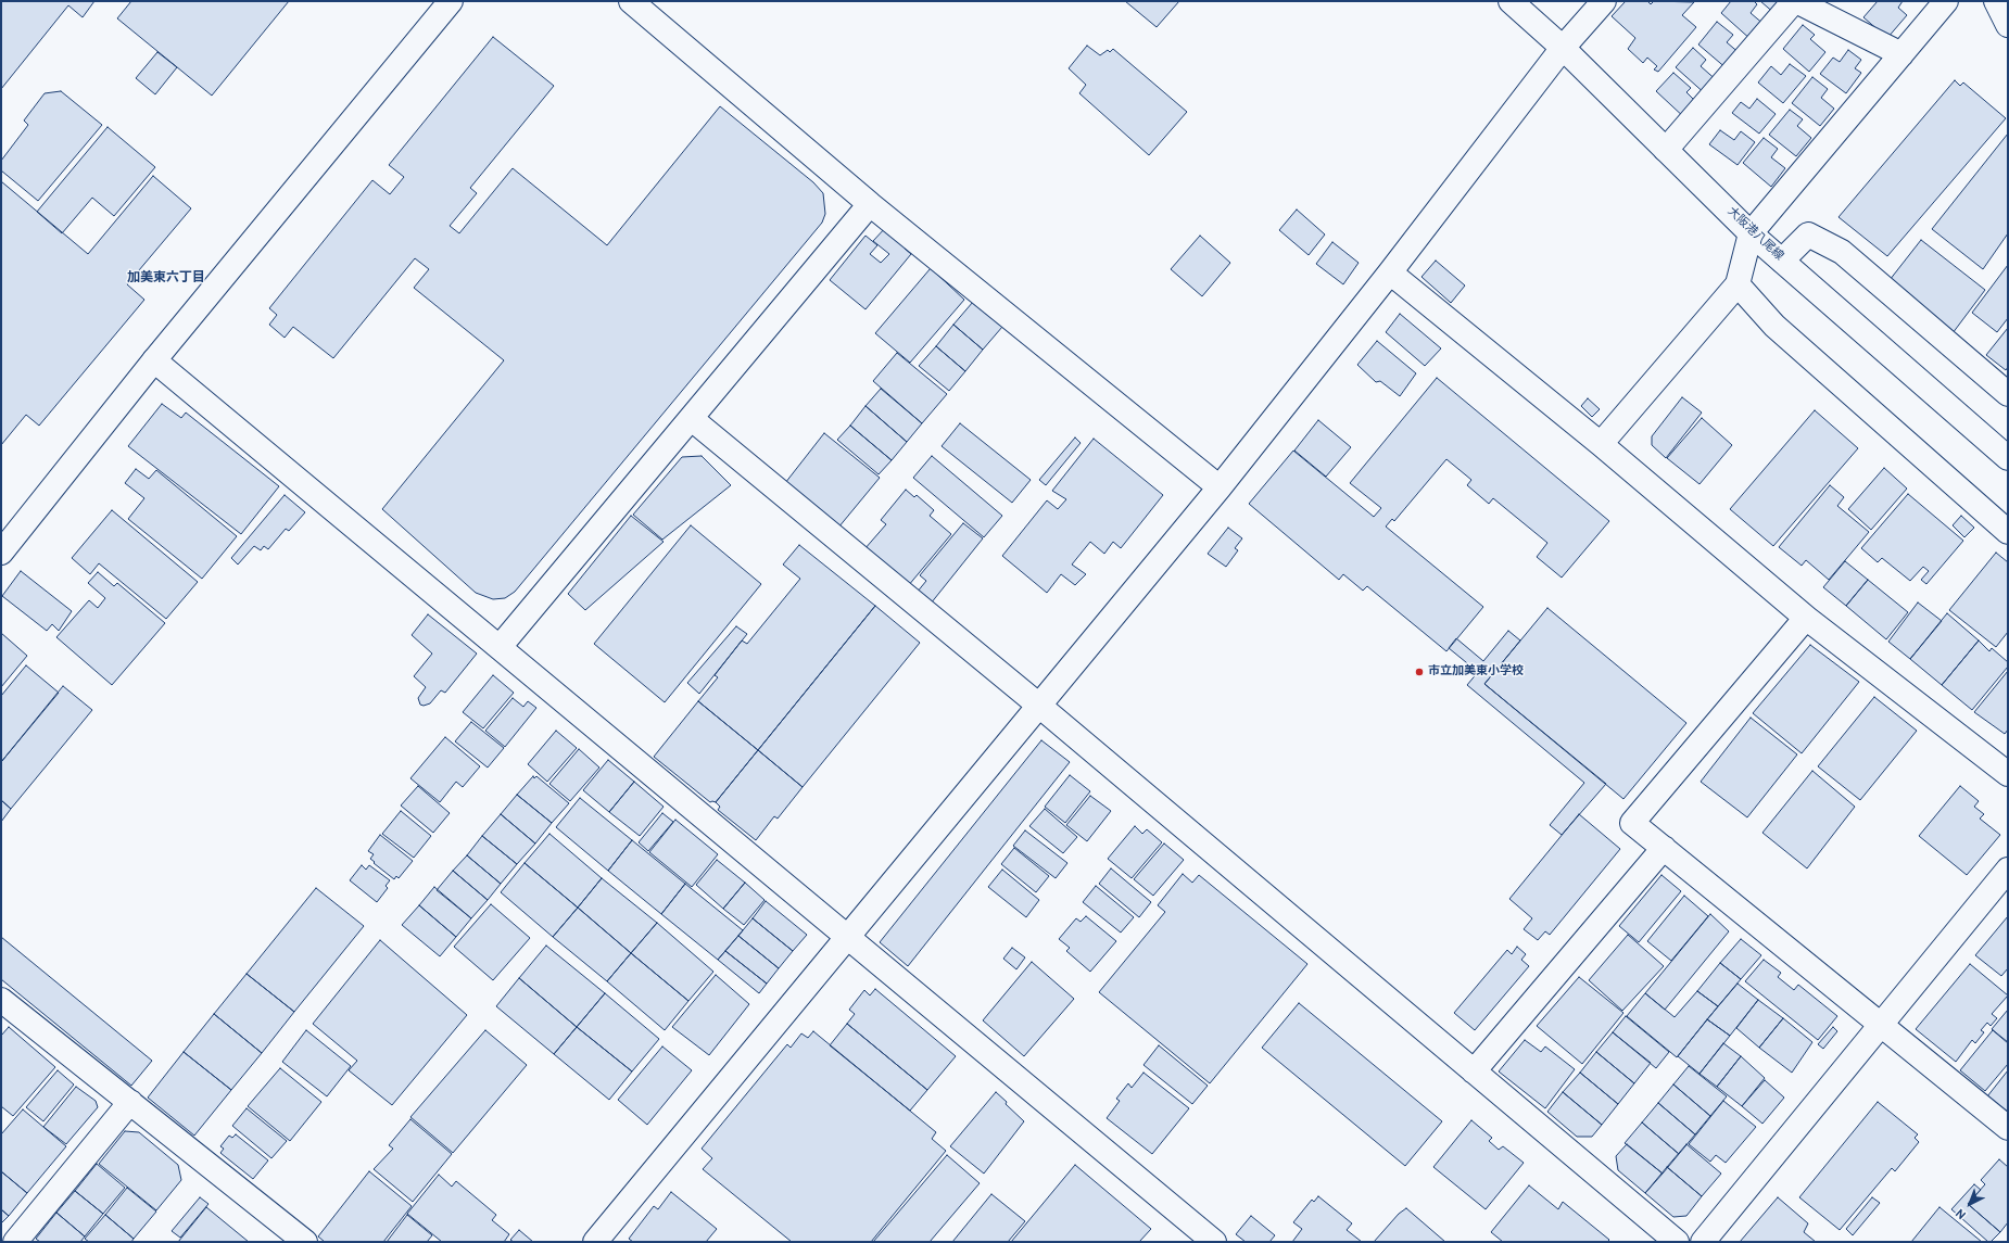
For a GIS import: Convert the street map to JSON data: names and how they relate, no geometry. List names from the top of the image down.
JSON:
{
  "streets": {
    "street": ["大阪港八尾線"]
  },
  "districts": ["加美東六丁目"],
  "places": ["市立加美東小学校"],
  "north": "bottom left"
}
